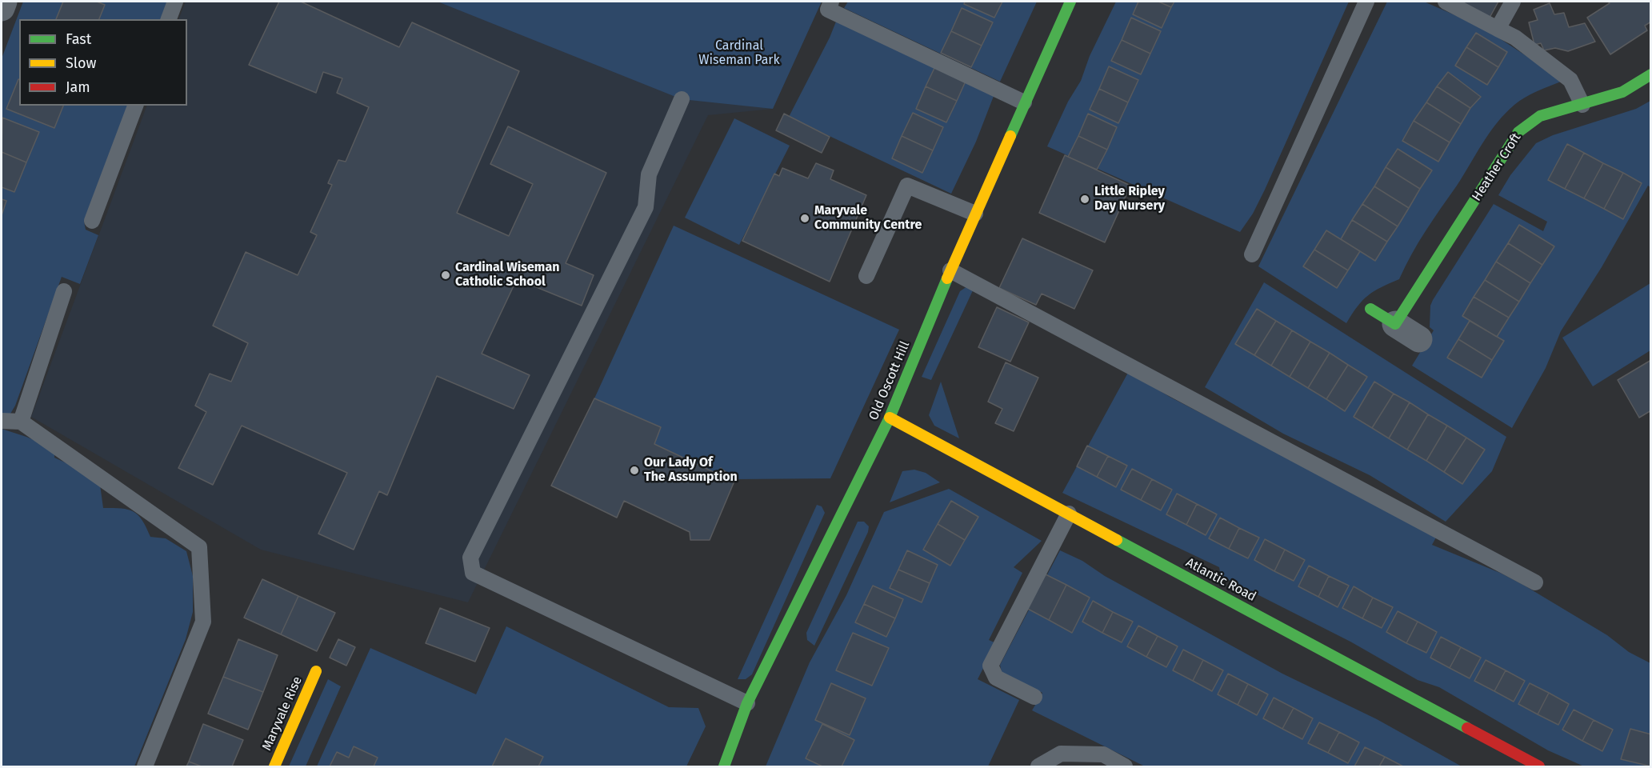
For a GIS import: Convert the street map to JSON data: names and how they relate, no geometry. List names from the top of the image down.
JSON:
{
  "streets": {
    "street": [
      "Heather Croft",
      "Old Oscott Hill",
      "Atlantic Road",
      "Maryvale Rise"
    ]
  },
  "crossings": [
    ["Old Oscott Hill", "Atlantic Road"]
  ],
  "parks": ["Cardinal Wiseman Park"],
  "places": [
    "Little Ripley Day Nursery",
    "Maryvale Community Centre",
    "Cardinal Wiseman Catholic School",
    "Our Lady Of The Assumption"
  ],
  "legend": ["Fast", "Slow", "Jam"]
}
